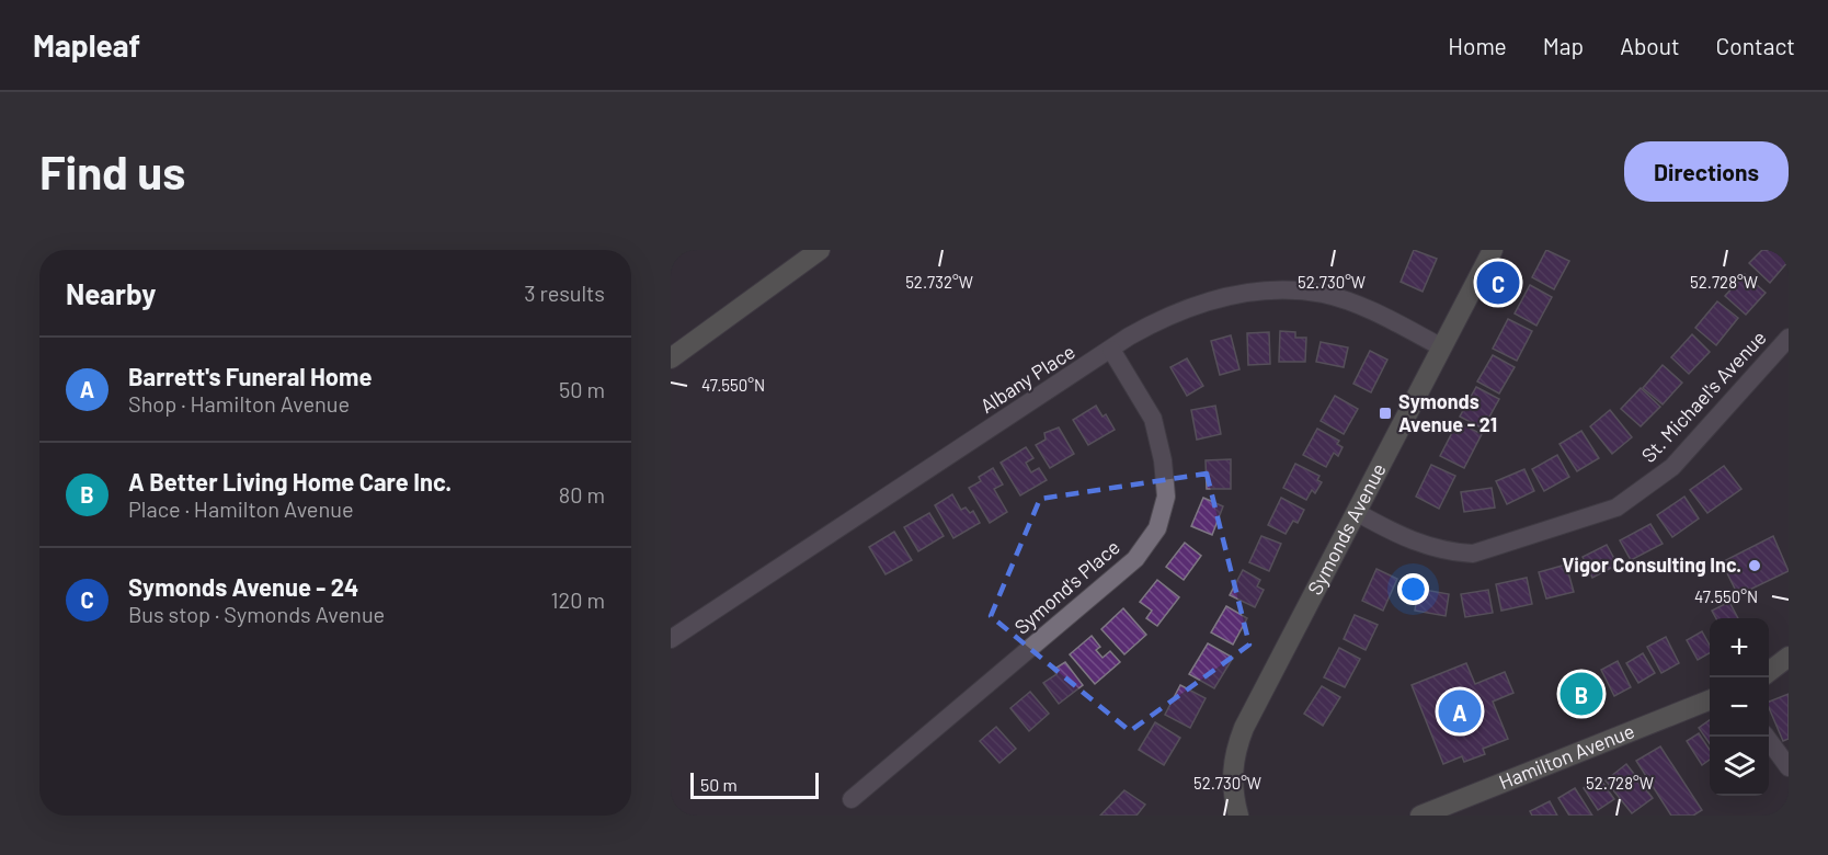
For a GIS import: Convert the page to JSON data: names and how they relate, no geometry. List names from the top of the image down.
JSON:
{
  "streets": {
    "street": [
      "Albany Place",
      "St. Michael's Avenue",
      "Symonds Avenue",
      "Symond's Place",
      "Hamilton Avenue"
    ]
  },
  "crossings": [
    ["Albany Place", "Symonds Avenue"],
    ["Albany Place", "Symond's Place"],
    ["St. Michael's Avenue", "Symonds Avenue"]
  ],
  "places": {
    "transit": ["Symonds Avenue - 21"],
    "other": ["Vigor Consulting Inc."]
  },
  "scale_bar": "50 m",
  "page": {
    "header": "Mapleaf",
    "nav": [
      "Home",
      "Map",
      "About",
      "Contact"
    ],
    "buttons": "Directions",
    "title": "Find us",
    "heading": ["Nearby", "3 results"],
    "pins": ["C", "B", "A"],
    "list": [
      {
        "mark": "A",
        "name": "Barrett's Funeral Home",
        "note": "Shop · Hamilton Avenue",
        "value": "50 m"
      },
      {
        "mark": "B",
        "name": "A Better Living Home Care Inc.",
        "note": "Place · Hamilton Avenue",
        "value": "80 m"
      },
      {
        "mark": "C",
        "name": "Symonds Avenue - 24",
        "note": "Bus stop · Symonds Avenue",
        "value": "120 m"
      }
    ],
    "map_buttons": ["+", "−"],
    "scale": "50 m"
  },
  "coordinates": [
    "52.732°W",
    "52.728°W",
    "52.730°W",
    "47.550°N"
  ]
}
